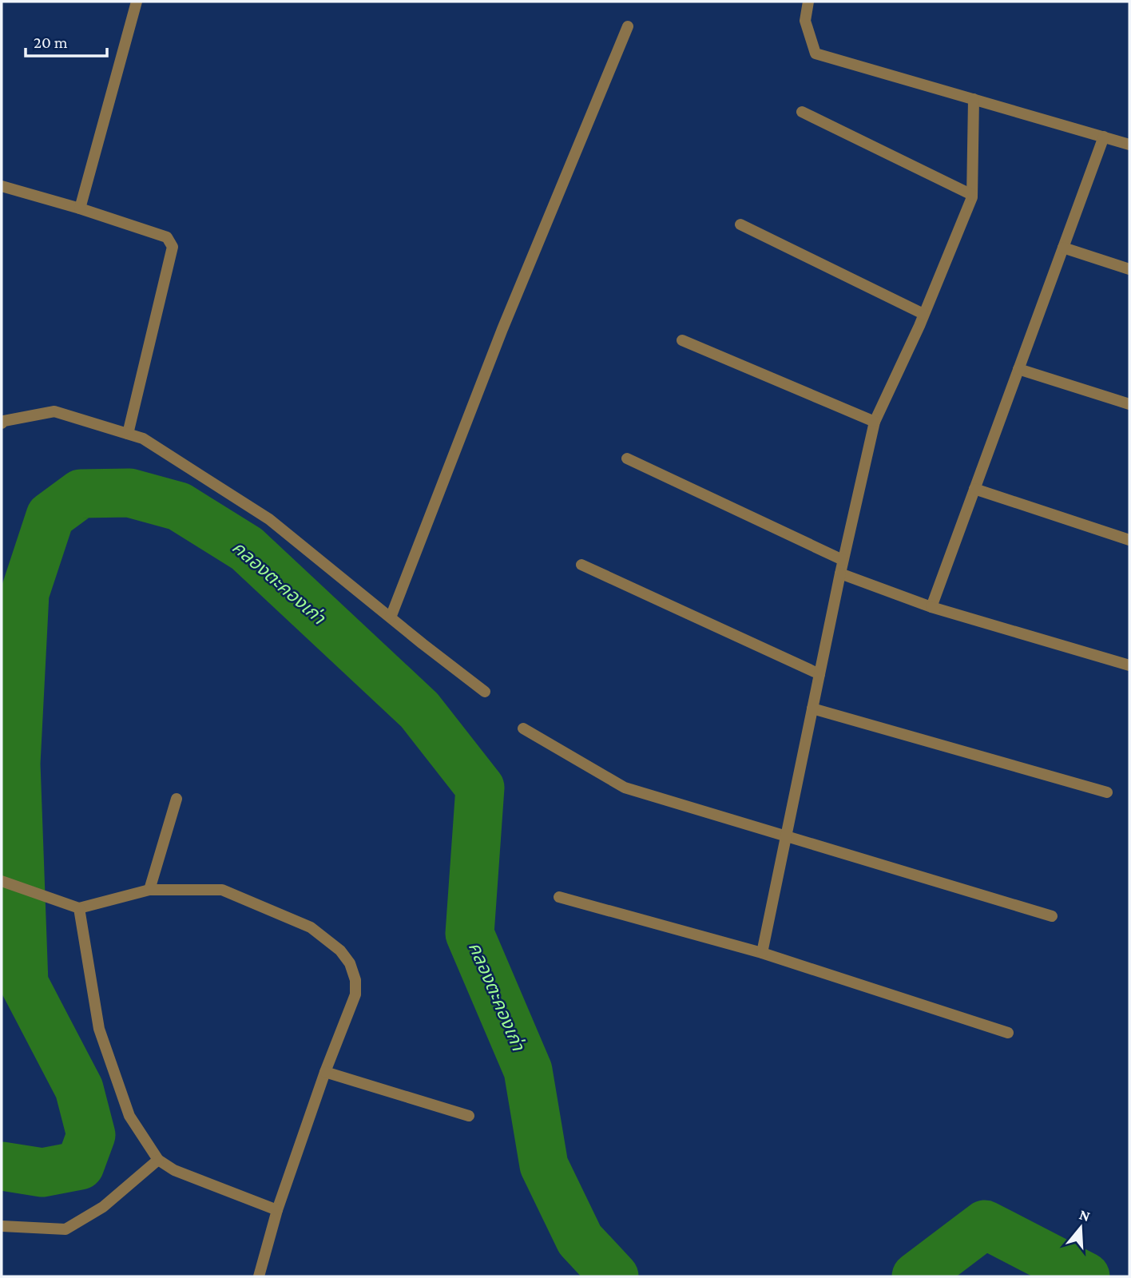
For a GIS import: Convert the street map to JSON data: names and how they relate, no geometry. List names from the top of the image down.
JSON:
{
  "water": ["คลองตะคองเก่า"],
  "scale_bar": "20 m",
  "north": "top"
}
